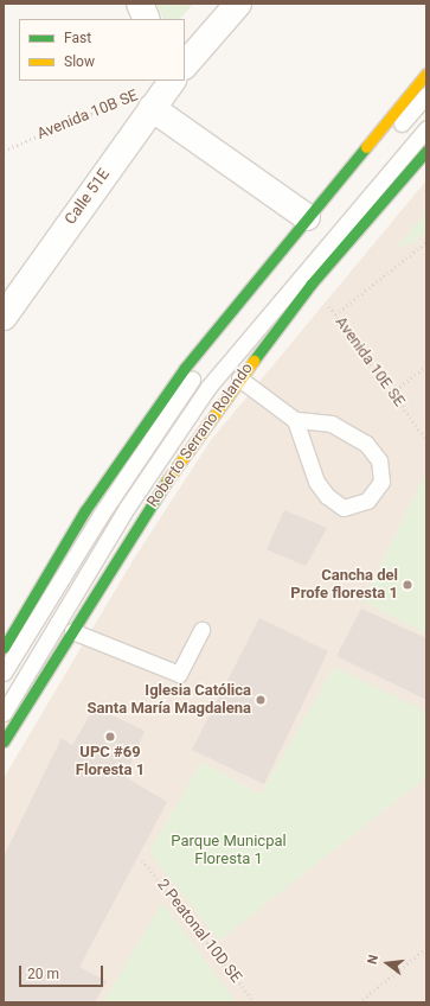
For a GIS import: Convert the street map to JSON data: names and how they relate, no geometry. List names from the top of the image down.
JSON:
{
  "streets": {
    "main road": ["Roberto Serrano Rolando"],
    "street": ["Calle 51E"],
    "path": ["Avenida 10B SE", "Avenida 10E SE", "2 Peatonal 10D SE"]
  },
  "crossings": [
    ["Avenida 10B SE", "Calle 51E"],
    ["Avenida 10E SE", "Roberto Serrano Rolando"]
  ],
  "parks": ["Parque Municpal Floresta 1"],
  "places": ["Cancha del Profe floresta 1", "Iglesia Católica Santa María Magdalena", "UPC #69 Floresta 1"],
  "legend": ["Fast", "Slow"],
  "scale_bar": "20 m",
  "north": "left"
}
